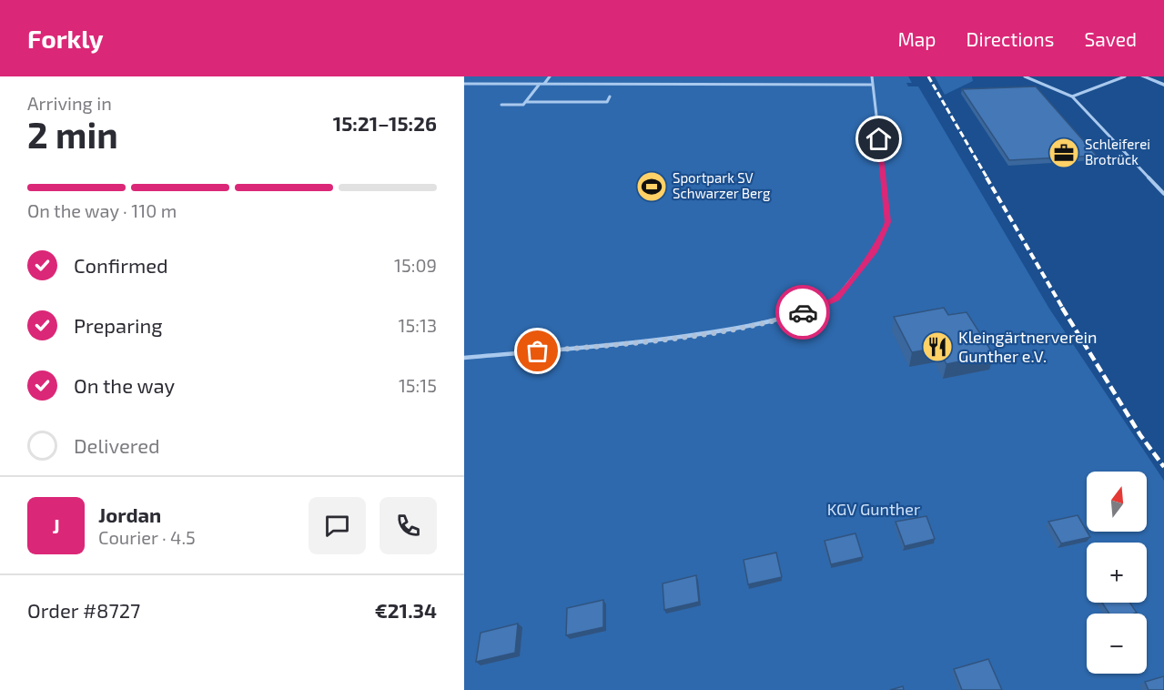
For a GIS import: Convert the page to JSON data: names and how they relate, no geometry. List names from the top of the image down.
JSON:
{
  "parks": ["KGV Gunther"],
  "places": {
    "office": ["Schleiferei Brotrück"],
    "sports": ["Sportpark SV Schwarzer Berg"],
    "restaurant": ["Kleingärtnerverein Gunther e.V."]
  },
  "north": "top",
  "page": {
    "header": "Forkly",
    "nav": ["Map", "Directions", "Saved"],
    "heading": ["2 min", "Arriving in", "15:21–15:26"],
    "panel": [
      "Jordan",
      "Courier · 4.5",
      "Order #8727",
      "€21.34"
    ],
    "bar": "On the way · 110 m",
    "list": [
      ["Confirmed", "15:09"],
      ["Preparing", "15:13"],
      ["On the way", "15:15"],
      "Delivered"
    ],
    "map_buttons": ["+", "−"],
    "round": "J"
  }
}
